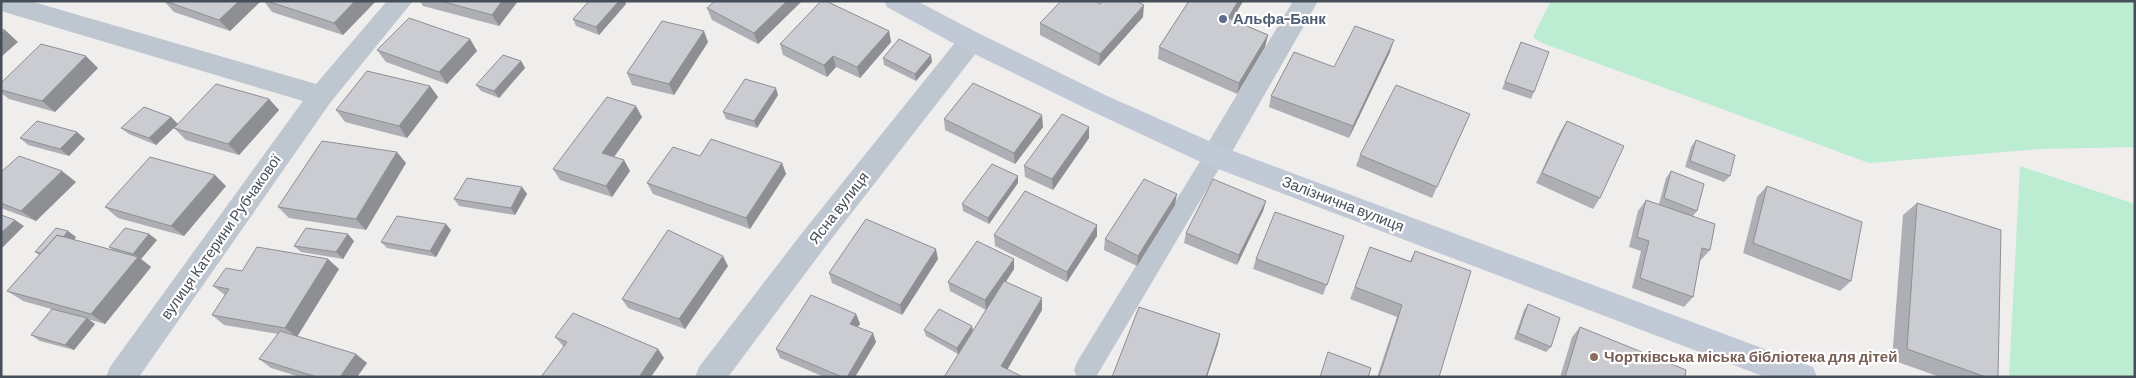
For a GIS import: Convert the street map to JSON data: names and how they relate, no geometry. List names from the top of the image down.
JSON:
{
  "streets": {
    "street": ["Залізнична вулиця", "Ясна вулиця", "вулиця Катерини Рубчакової"]
  },
  "crossings": [
    ["Залізнична вулиця", "Ясна вулиця"]
  ],
  "places": ["Альфа-Банк", "Чортківська міська бібліотека для дітей"]
}
